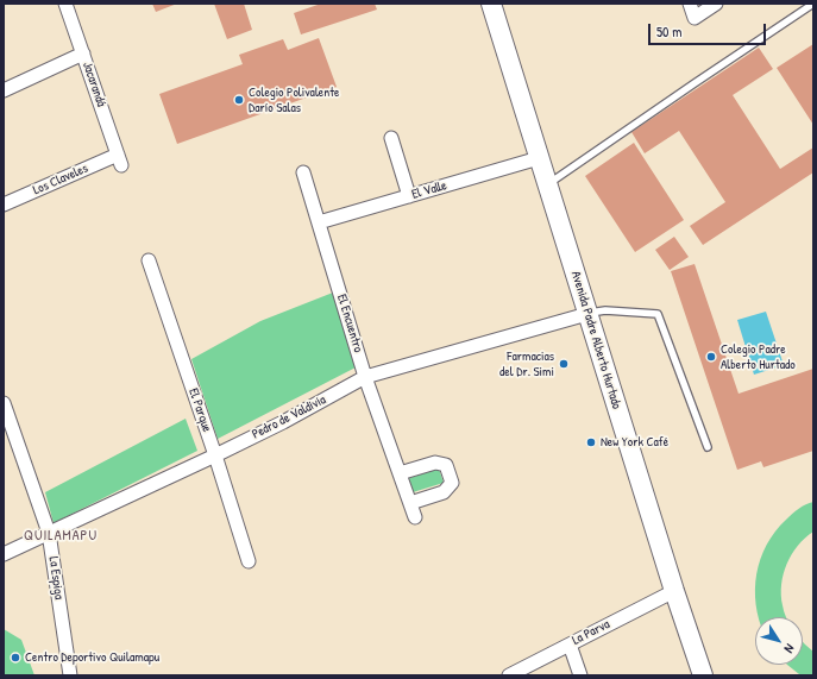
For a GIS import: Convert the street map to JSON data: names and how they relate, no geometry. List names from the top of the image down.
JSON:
{
  "streets": {
    "street": [
      "Jacarandá",
      "Los Claveles",
      "El Valle",
      "El Encuentro",
      "Avenida Padre Alberto Hurtado",
      "El Parque",
      "Pedro de Valdivia",
      "La Espiga",
      "La Parva"
    ]
  },
  "crossings": [
    ["Jacarandá", "Los Claveles"],
    ["El Valle", "El Encuentro"],
    ["El Valle", "Avenida Padre Alberto Hurtado"],
    ["El Encuentro", "Pedro de Valdivia"],
    ["Avenida Padre Alberto Hurtado", "Pedro de Valdivia"],
    ["Avenida Padre Alberto Hurtado", "La Parva"],
    ["El Parque", "Pedro de Valdivia"],
    ["Pedro de Valdivia", "La Espiga"]
  ],
  "districts": ["QUILAMAPU"],
  "places": [
    "Colegio Polivalente Darío Salas",
    "Colegio Padre Alberto Hurtado",
    "Farmacias del Dr. Simi",
    "New York Café",
    "Centro Deportivo Quilamapu"
  ],
  "scale_bar": "50 m",
  "north": "bottom right"
}
